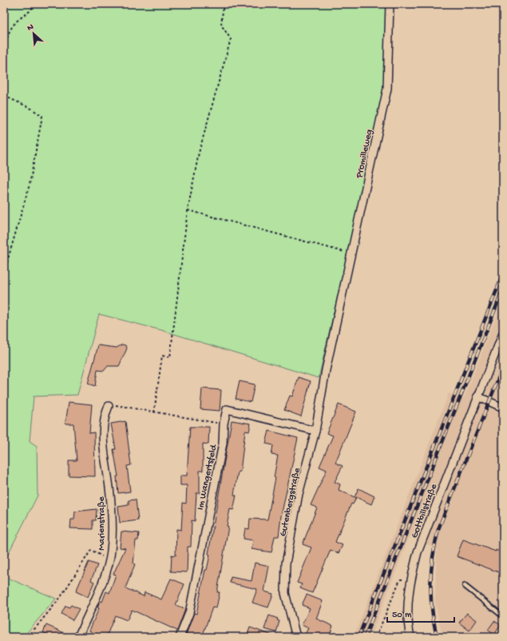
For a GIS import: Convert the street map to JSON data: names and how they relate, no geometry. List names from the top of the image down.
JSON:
{
  "streets": {
    "street": [
      "Promilleweg",
      "Im Wangertsfeld",
      "Gutenbergstraße",
      "Gottbillstraße",
      "Marienstraße"
    ]
  },
  "crossings": [
    ["Promilleweg", "Gutenbergstraße"],
    ["Im Wangertsfeld", "Gutenbergstraße"]
  ],
  "scale_bar": "50 m",
  "north": "top left"
}
